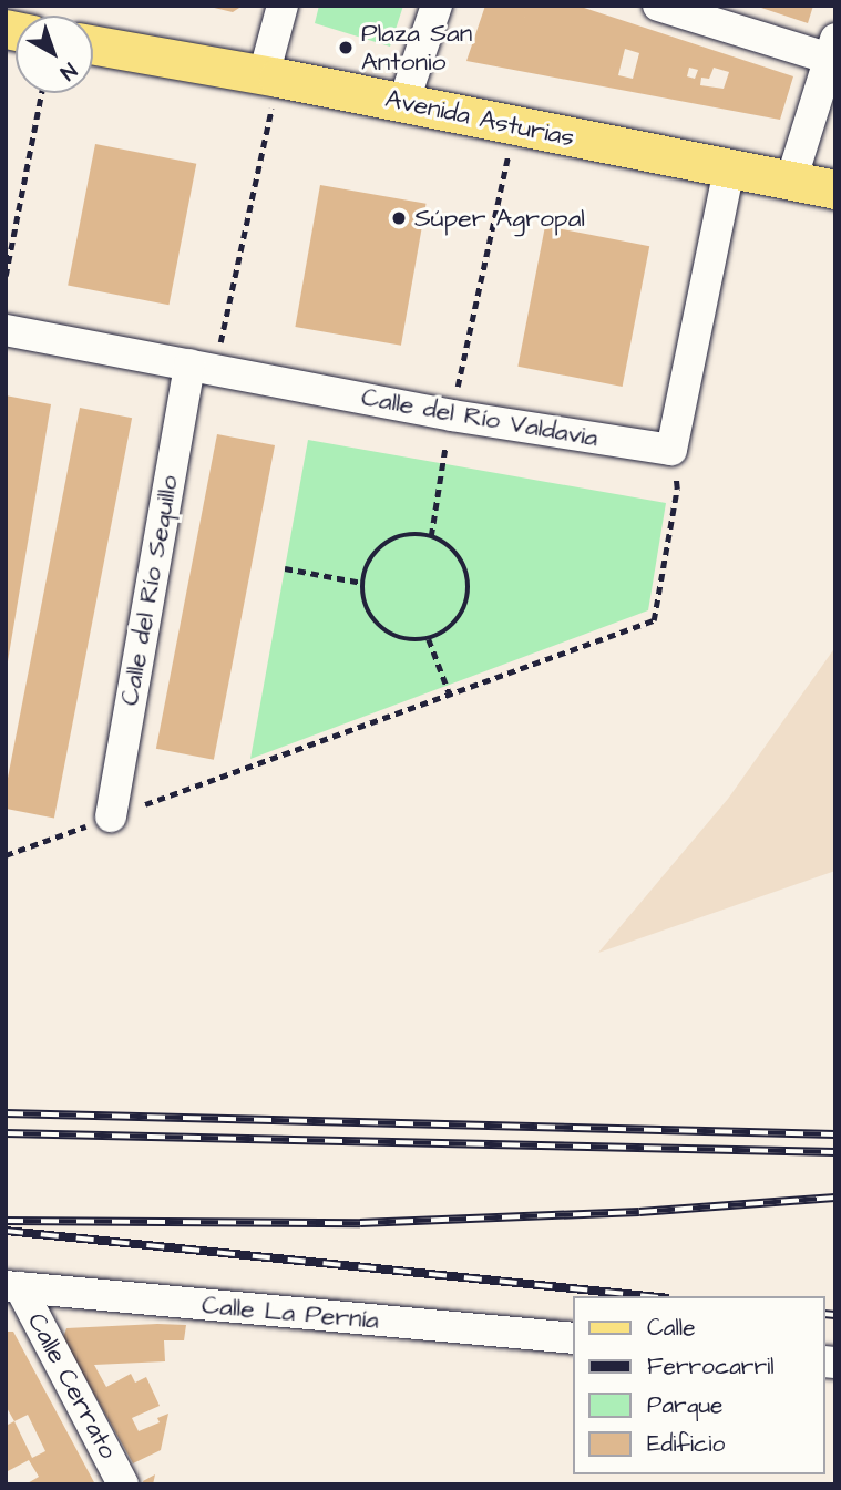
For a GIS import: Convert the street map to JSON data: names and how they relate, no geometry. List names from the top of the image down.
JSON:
{
  "streets": {
    "main road": ["Avenida Asturias"],
    "street": [
      "Calle del Río Valdavia",
      "Calle del Río Sequillo",
      "Calle La Pernía",
      "Calle Cerrato"
    ]
  },
  "crossings": [
    ["Calle del Río Valdavia", "Calle del Río Sequillo"],
    ["Calle La Pernía", "Calle Cerrato"]
  ],
  "places": ["Plaza San Antonio", "Súper Agropal"],
  "legend": [
    "Calle",
    "Ferrocarril",
    "Parque",
    "Edificio"
  ],
  "north": "bottom right"
}
